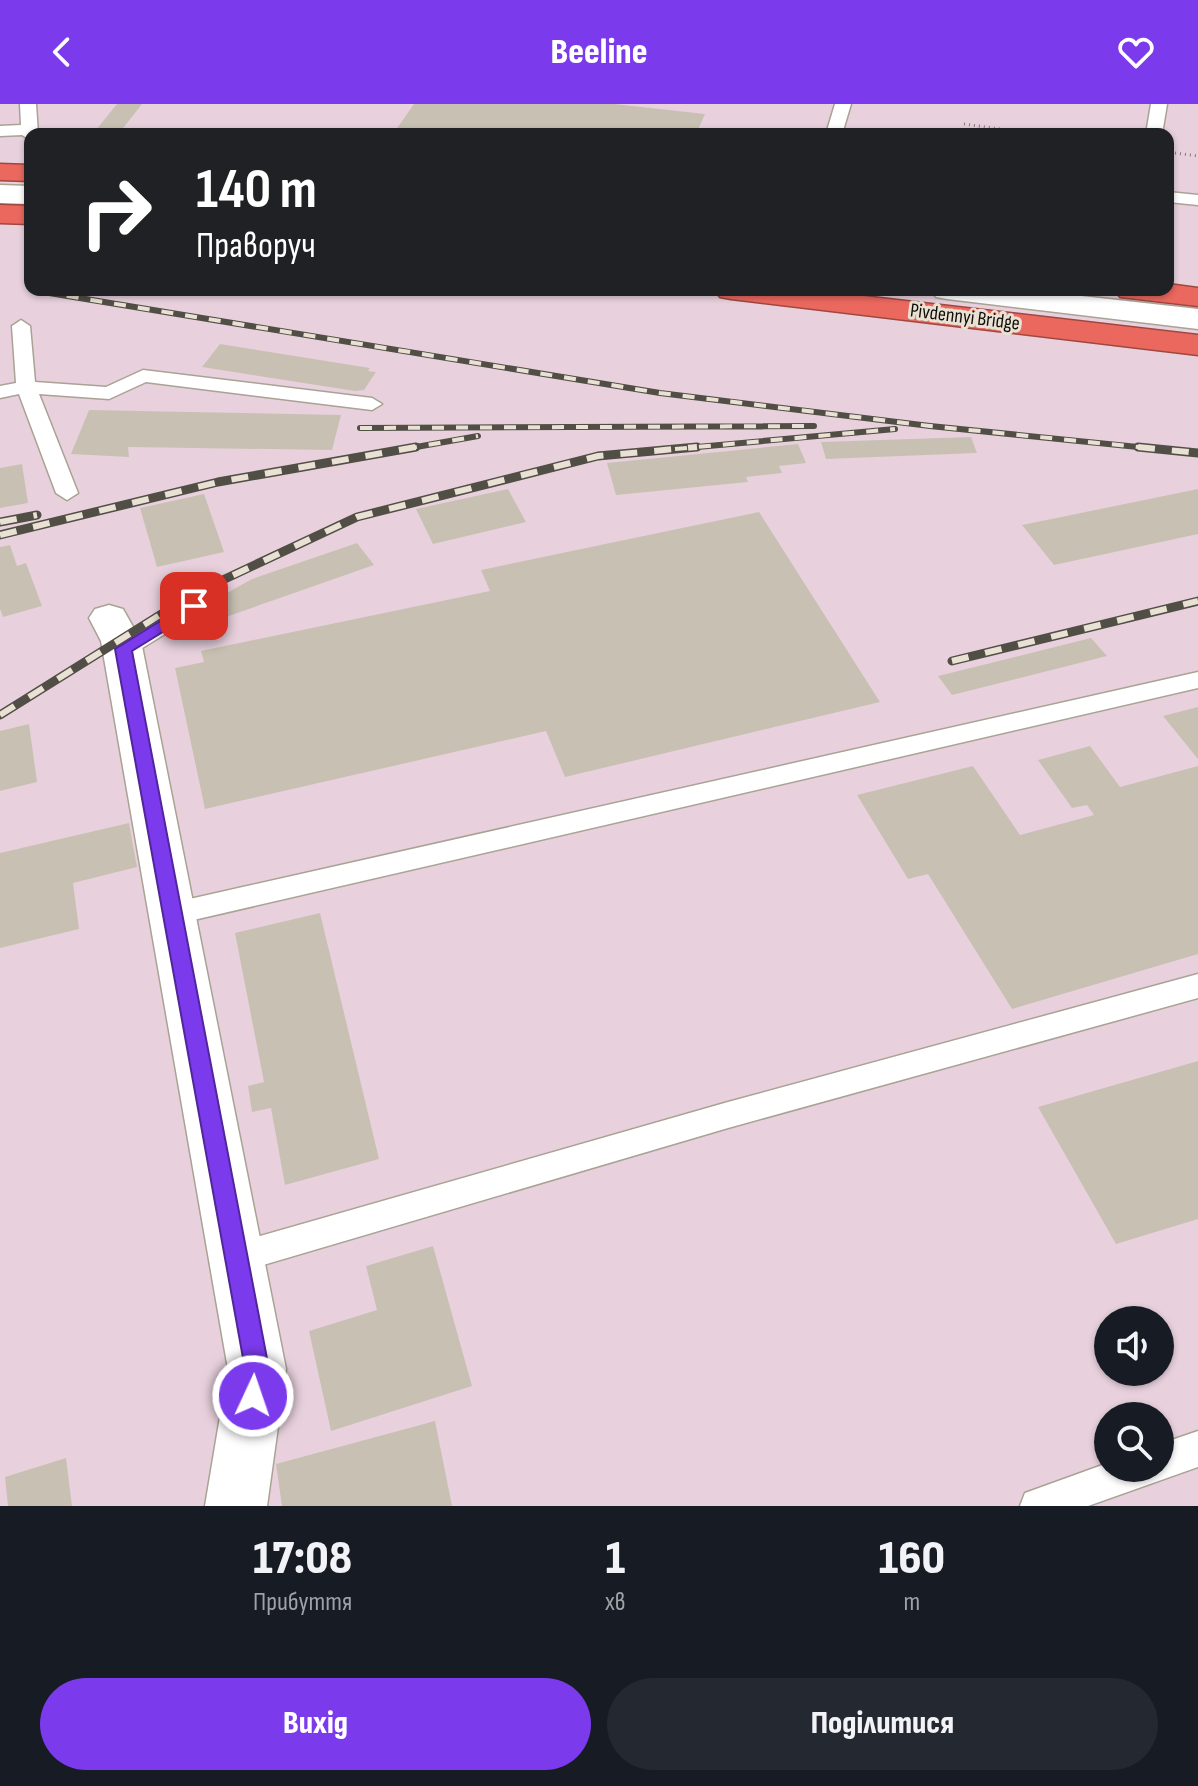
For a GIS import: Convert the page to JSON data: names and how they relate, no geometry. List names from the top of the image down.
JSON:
{
  "streets": {
    "highway": ["Pivdennyi Bridge"]
  },
  "page": {
    "header": "Beeline",
    "turn": ["140 m", "Праворуч"],
    "eta": [
      "17:08",
      "Прибуття",
      "1",
      "хв",
      "160",
      "m"
    ],
    "buttons": ["Вихід", "Поділитися"]
  }
}
